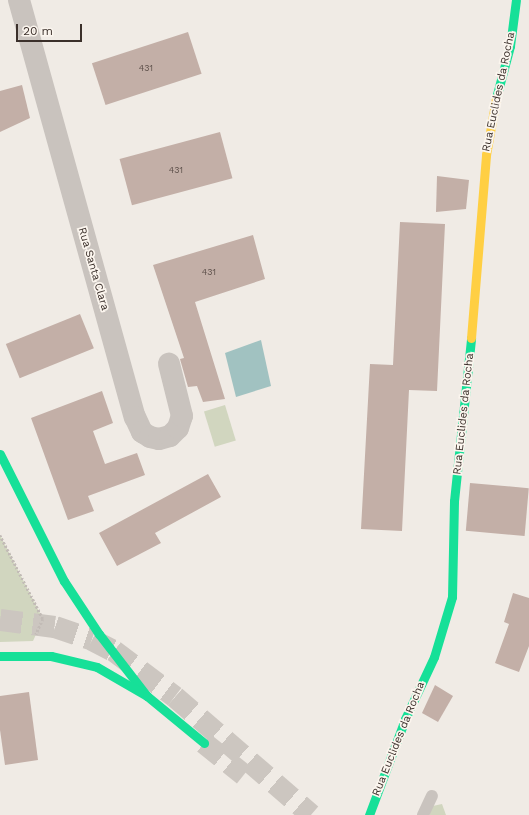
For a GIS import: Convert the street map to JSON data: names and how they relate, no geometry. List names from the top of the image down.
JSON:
{
  "streets": {
    "street": ["Rua Euclides da Rocha", "Rua Santa Clara"]
  },
  "house_numbers": ["431", "431", "431"],
  "scale_bar": "20 m"
}
